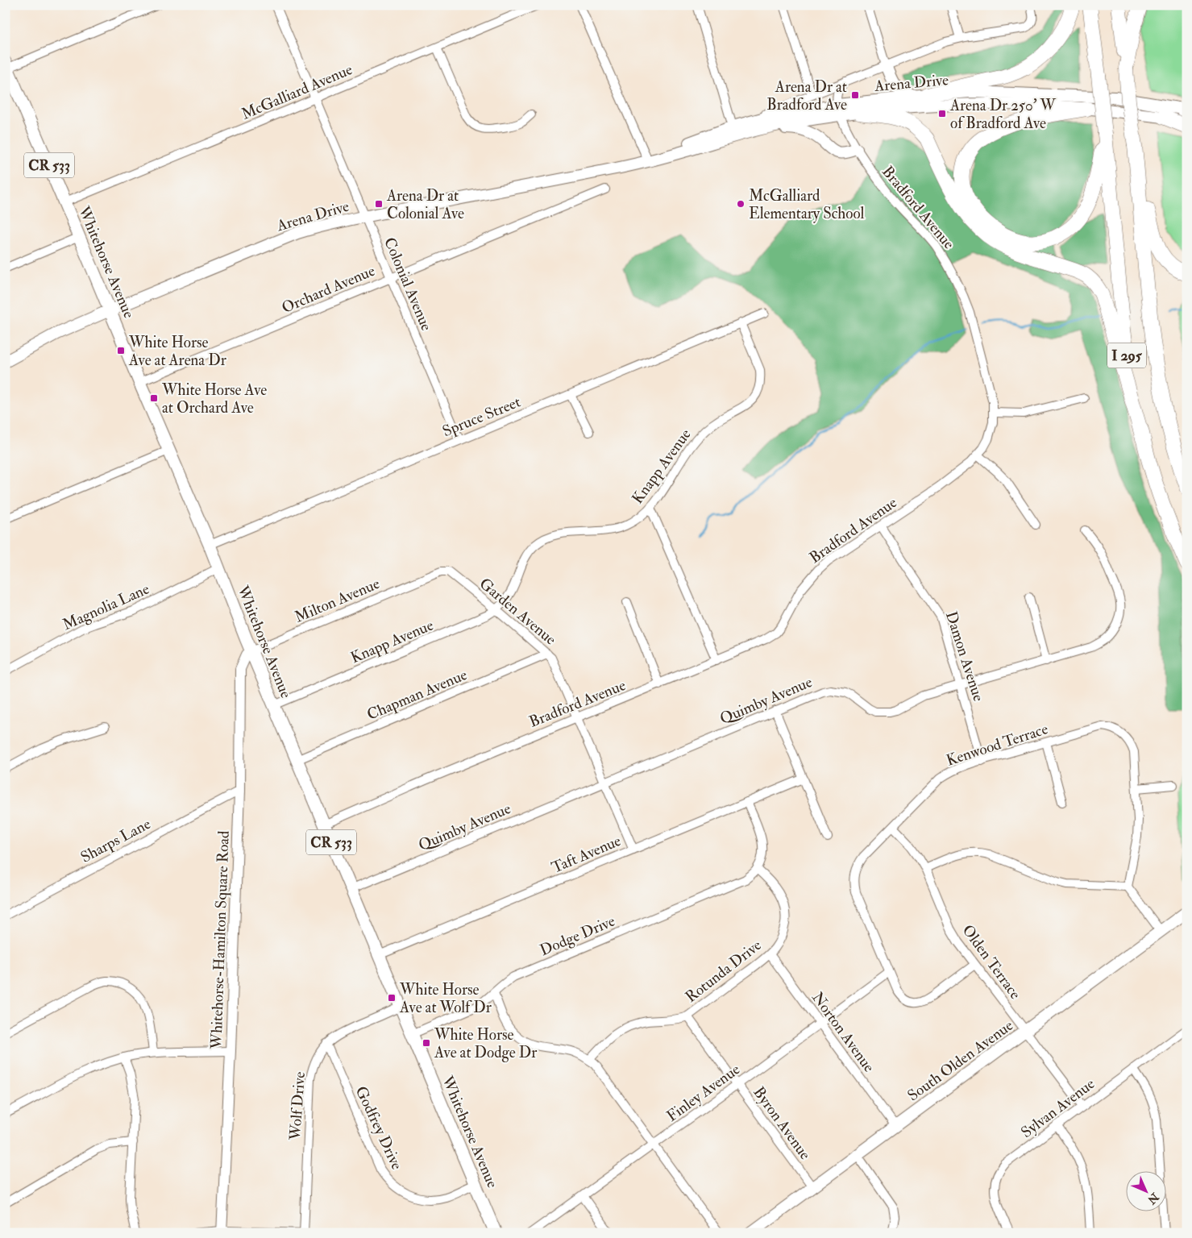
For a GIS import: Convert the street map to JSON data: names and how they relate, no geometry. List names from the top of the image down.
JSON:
{
  "streets": {
    "highway": ["I 295"],
    "main road": [
      "Arena Drive",
      "CR 533",
      "Whitehorse Avenue",
      "South Olden Avenue"
    ],
    "street": [
      "McGalliard Avenue",
      "Bradford Avenue",
      "Colonial Avenue",
      "Orchard Avenue",
      "Spruce Street",
      "Knapp Avenue",
      "Milton Avenue",
      "Magnolia Lane",
      "Garden Avenue",
      "Damon Avenue",
      "Chapman Avenue",
      "Quimby Avenue",
      "Kenwood Terrace",
      "Sharps Lane",
      "Taft Avenue",
      "Dodge Drive",
      "Whitehorse-Hamilton Square Road",
      "Olden Terrace",
      "Rotunda Drive",
      "Norton Avenue",
      "Finley Avenue",
      "Wolf Drive",
      "Sylvan Avenue",
      "Byron Avenue",
      "Godfrey Drive"
    ]
  },
  "crossings": [
    ["Arena Drive", "Bradford Avenue"],
    ["Arena Drive", "Whitehorse Avenue"],
    ["Arena Drive", "Colonial Avenue"],
    ["McGalliard Avenue", "Whitehorse Avenue"],
    ["McGalliard Avenue", "Colonial Avenue"],
    ["Bradford Avenue", "Whitehorse Avenue"],
    ["Bradford Avenue", "Garden Avenue"],
    ["Bradford Avenue", "Damon Avenue"],
    ["Whitehorse Avenue", "Orchard Avenue"],
    ["Whitehorse Avenue", "Spruce Street"],
    ["Whitehorse Avenue", "Knapp Avenue"],
    ["Whitehorse Avenue", "Milton Avenue"],
    ["Whitehorse Avenue", "Magnolia Lane"],
    ["Whitehorse Avenue", "Chapman Avenue"],
    ["Whitehorse Avenue", "Quimby Avenue"],
    ["Whitehorse Avenue", "Taft Avenue"],
    ["Whitehorse Avenue", "Dodge Drive"],
    ["Whitehorse Avenue", "Whitehorse-Hamilton Square Road"],
    ["Whitehorse Avenue", "Wolf Drive"],
    ["Whitehorse Avenue", "Godfrey Drive"],
    ["Colonial Avenue", "Orchard Avenue"],
    ["Colonial Avenue", "Spruce Street"],
    ["Spruce Street", "Knapp Avenue"],
    ["Knapp Avenue", "Garden Avenue"],
    ["Milton Avenue", "Garden Avenue"],
    ["Milton Avenue", "Whitehorse-Hamilton Square Road"],
    ["Garden Avenue", "Chapman Avenue"],
    ["Garden Avenue", "Quimby Avenue"],
    ["Garden Avenue", "Taft Avenue"],
    ["Damon Avenue", "Quimby Avenue"],
    ["Damon Avenue", "Kenwood Terrace"],
    ["Kenwood Terrace", "Olden Terrace"],
    ["Kenwood Terrace", "Finley Avenue"],
    ["Sharps Lane", "Whitehorse-Hamilton Square Road"],
    ["Dodge Drive", "Rotunda Drive"],
    ["Olden Terrace", "South Olden Avenue"],
    ["Olden Terrace", "Sylvan Avenue"],
    ["Rotunda Drive", "Norton Avenue"],
    ["Rotunda Drive", "Byron Avenue"],
    ["Norton Avenue", "South Olden Avenue"],
    ["Norton Avenue", "Finley Avenue"],
    ["South Olden Avenue", "Byron Avenue"],
    ["Finley Avenue", "Byron Avenue"],
    ["Wolf Drive", "Godfrey Drive"]
  ],
  "places": {
    "transit": [
      "Arena Dr at Bradford Ave",
      "Arena Dr 250' W of Bradford Ave",
      "Arena Dr at Colonial Ave",
      "White Horse Ave at Arena Dr",
      "White Horse Ave at Orchard Ave",
      "White Horse Ave at Wolf Dr",
      "White Horse Ave at Dodge Dr"
    ],
    "other": ["McGalliard Elementary School"]
  },
  "north": "bottom right"
}
